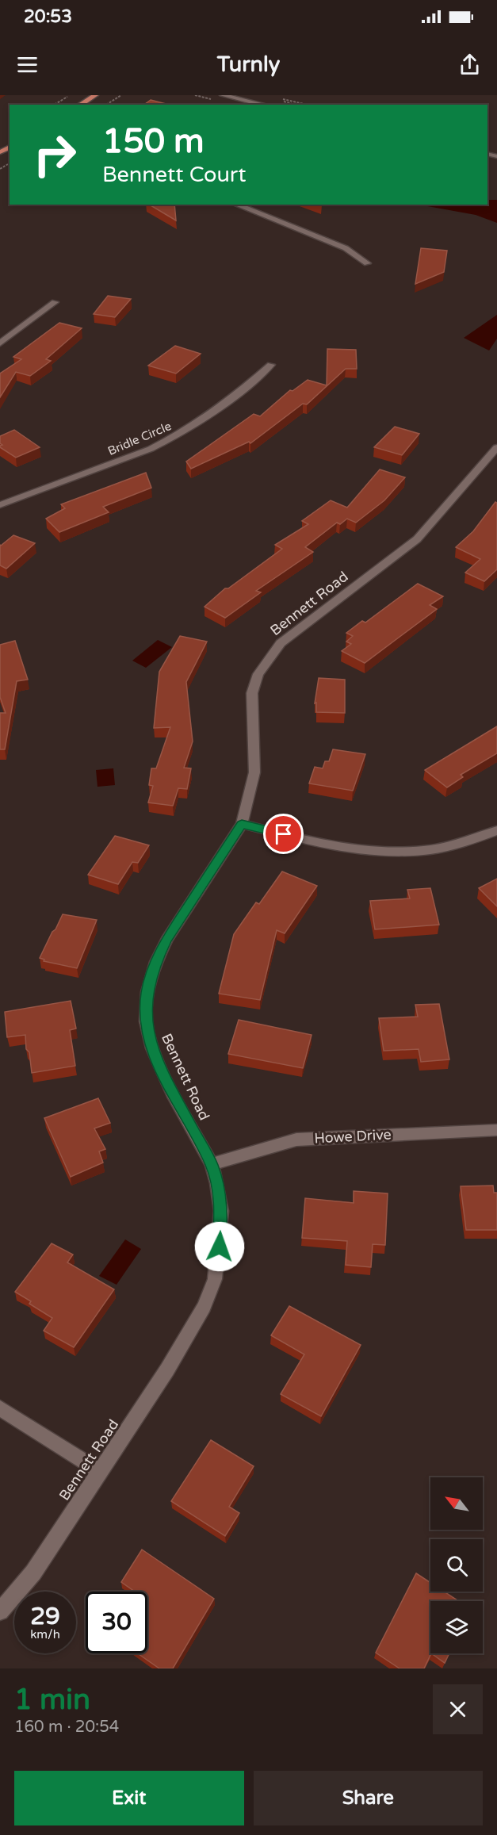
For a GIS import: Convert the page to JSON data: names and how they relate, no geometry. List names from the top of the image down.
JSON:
{
  "streets": {
    "street": ["Bridle Circle", "Bennett Road", "Howe Drive"]
  },
  "crossings": [
    ["Bennett Road", "Howe Drive"]
  ],
  "north": "top left",
  "page": {
    "status": "20:53",
    "header": "Turnly",
    "turn": ["150 m", "Bennett Court"],
    "speed": "29 km/h",
    "limit": "30",
    "heading": ["1 min", "160 m · 20:54"],
    "buttons": ["Exit", "Share"]
  }
}
